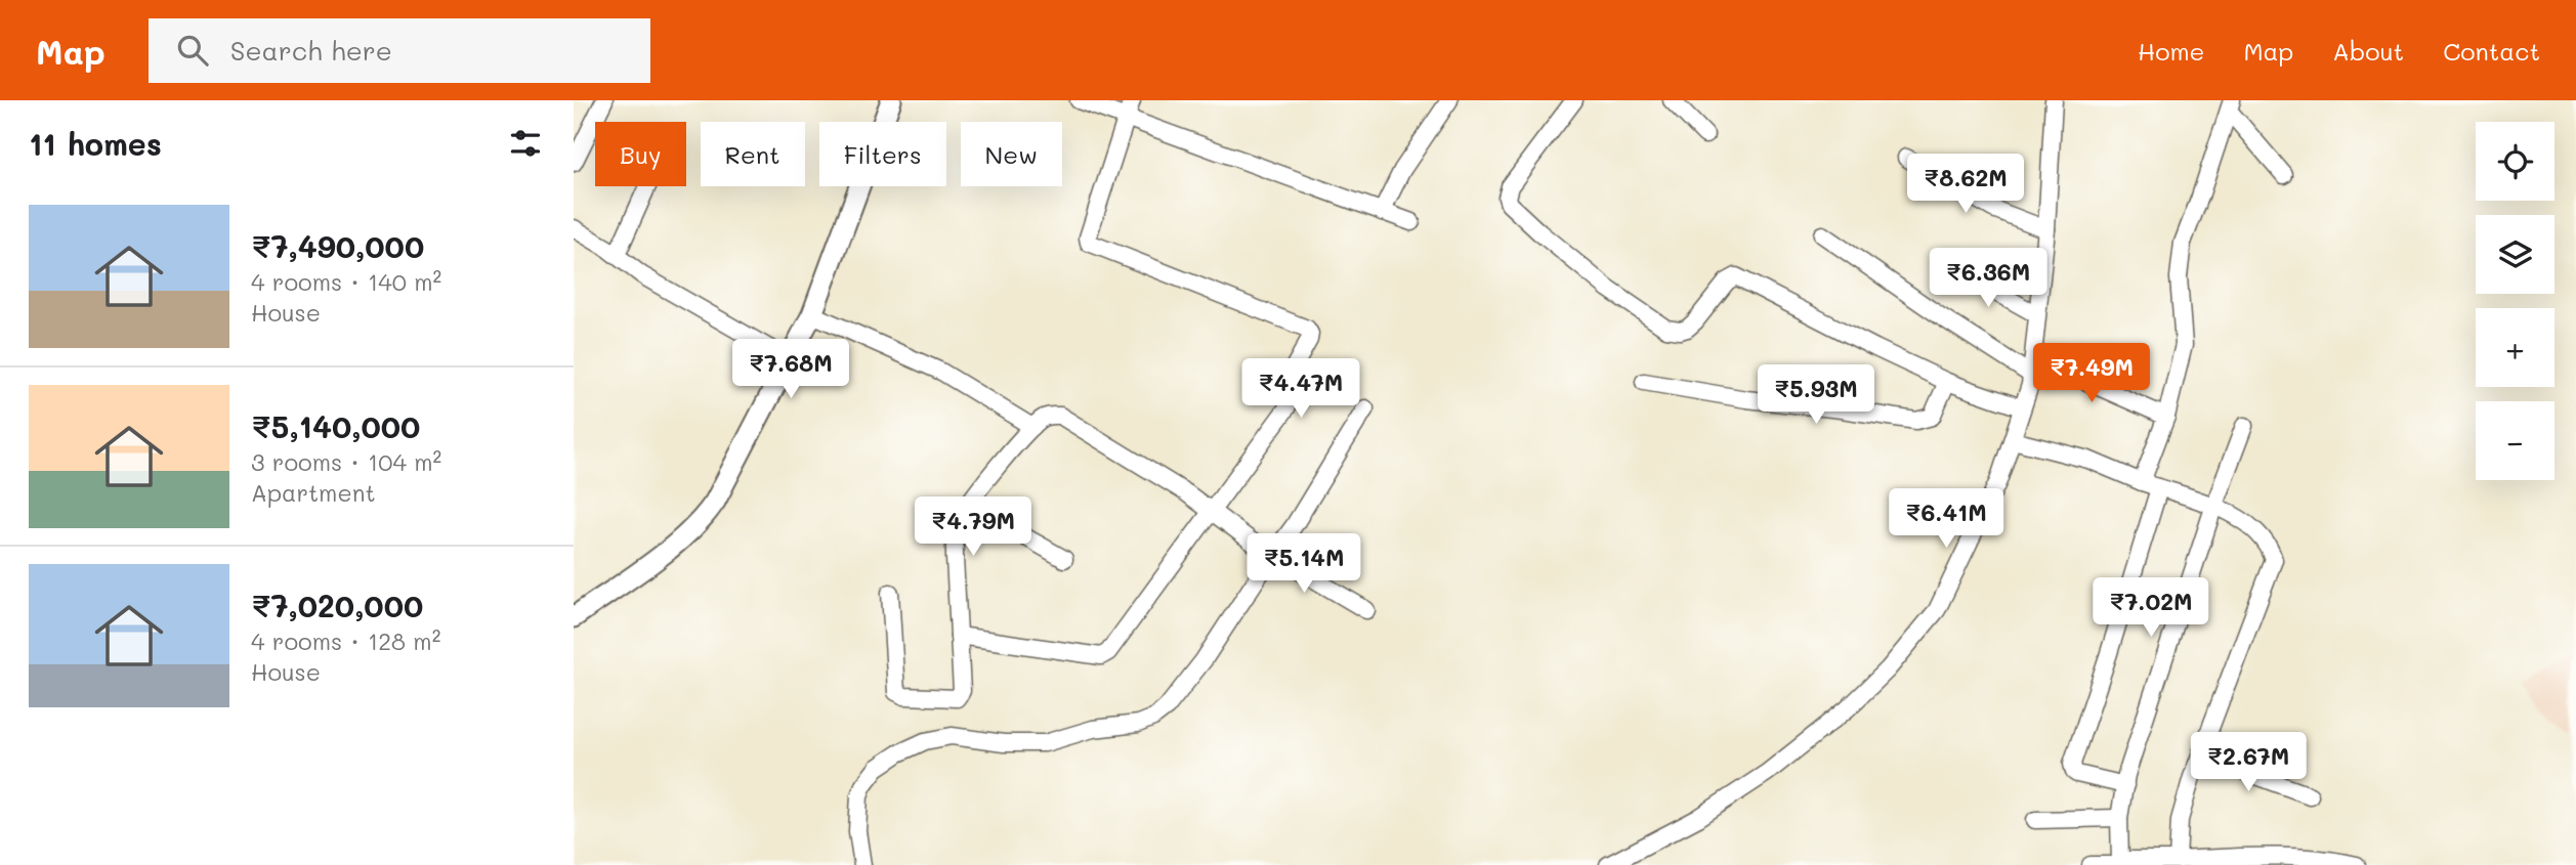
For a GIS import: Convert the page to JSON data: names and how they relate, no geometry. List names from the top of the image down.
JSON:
{
  "page": {
    "header": "Map",
    "search": "Search here",
    "nav": [
      "Home",
      "Map",
      "About",
      "Contact"
    ],
    "heading": "11 homes",
    "map_buttons": ["+", "−"],
    "chip": [
      "Buy",
      "Rent",
      "Filters",
      "New"
    ],
    "price": [
      "₹8.62M",
      "₹6.36M",
      "₹7.68M",
      "₹7.49M",
      "₹4.47M",
      "₹5.93M",
      "₹6.41M",
      "₹4.79M",
      "₹5.14M",
      "₹7.02M",
      "₹2.67M"
    ],
    "list": [
      {
        "name": "₹7,490,000",
        "note": "4 rooms · 140 m² · House"
      },
      {
        "name": "₹5,140,000",
        "note": "3 rooms · 104 m² · Apartment"
      },
      {
        "name": "₹7,020,000",
        "note": "4 rooms · 128 m² · House"
      }
    ]
  }
}
